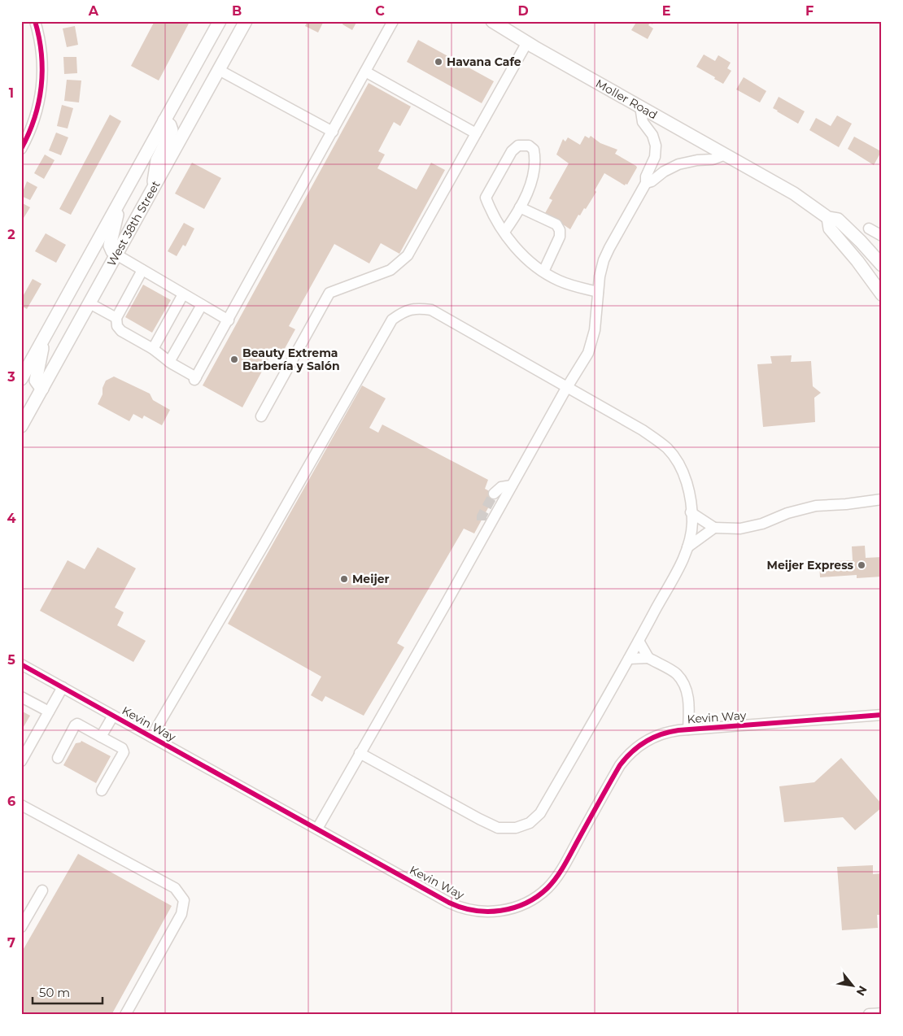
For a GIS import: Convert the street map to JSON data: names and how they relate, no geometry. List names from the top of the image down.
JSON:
{
  "streets": {
    "main road": ["Moller Road", "West 38th Street"],
    "street": ["Kevin Way"]
  },
  "places": [
    "Havana Cafe",
    "Beauty Extrema Barbería y Salón",
    "Meijer Express",
    "Meijer"
  ],
  "scale_bar": "50 m",
  "north": "bottom right",
  "grid": {
    "columns": [
      "A",
      "B",
      "C",
      "D",
      "E",
      "F"
    ],
    "rows": [
      "1",
      "2",
      "3",
      "4",
      "5",
      "6",
      "7"
    ]
  }
}
